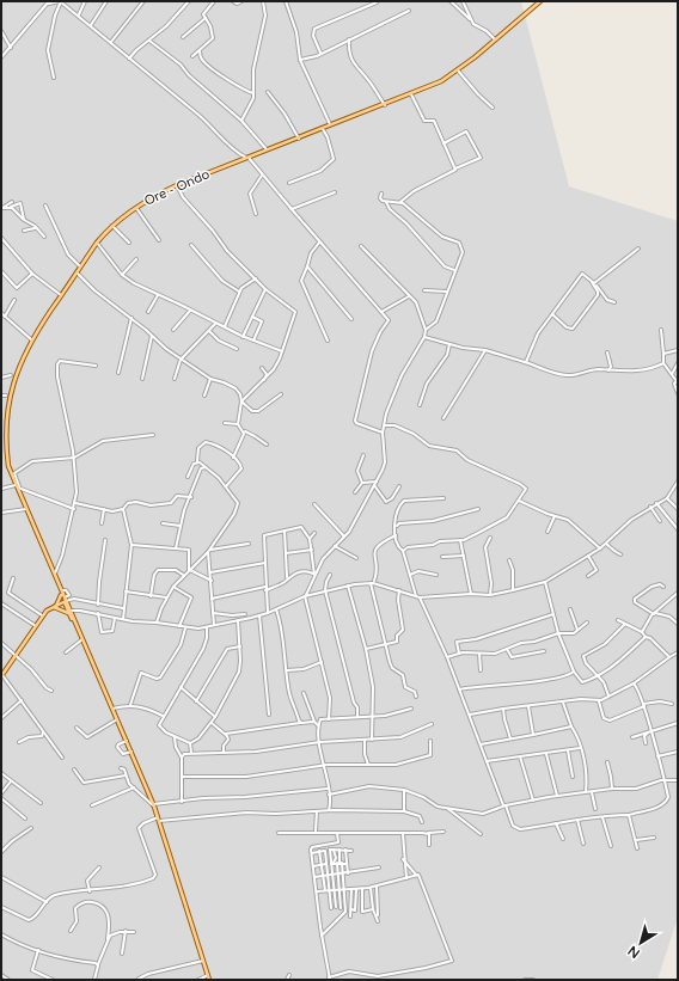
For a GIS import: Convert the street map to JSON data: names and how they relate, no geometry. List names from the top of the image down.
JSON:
{
  "streets": {
    "main road": ["Ore - Ondo"]
  },
  "north": "bottom left"
}
